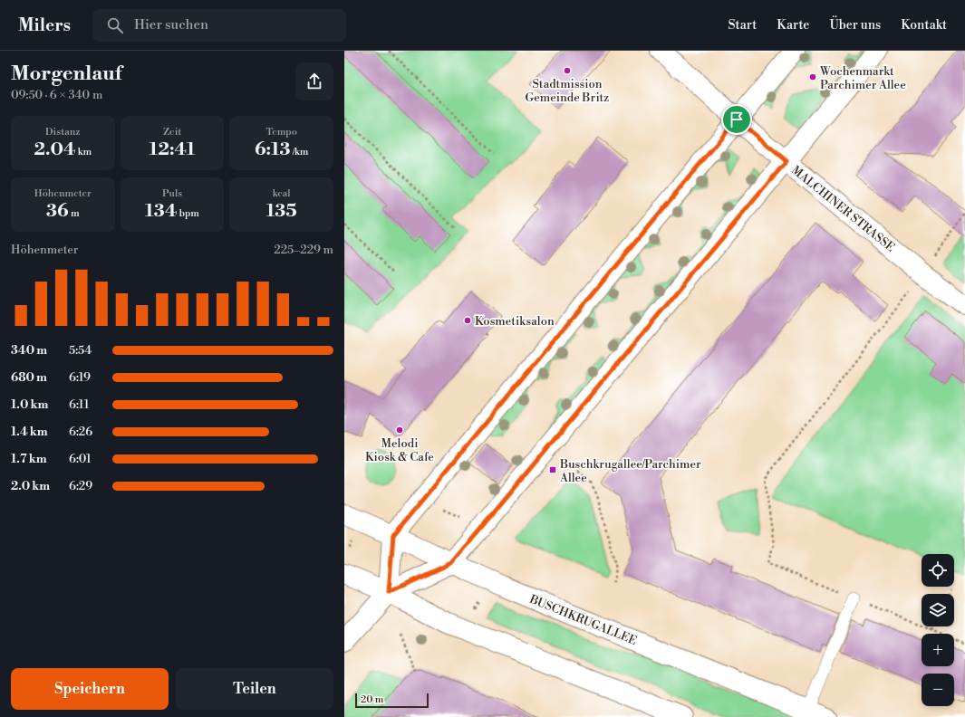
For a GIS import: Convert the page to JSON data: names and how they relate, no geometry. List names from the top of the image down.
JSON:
{
  "streets": {
    "street": ["MALCHINER STRASSE", "BUSCHKRUGALLEE"]
  },
  "places": {
    "other": [
      "Stadtmission Gemeinde Britz",
      "Wochenmarkt Parchimer Allee",
      "Kosmetiksalon",
      "Melodi Kiosk & Cafe"
    ],
    "transit": ["Buschkrugallee/Parchimer Allee"]
  },
  "scale_bar": "20 m",
  "page": {
    "header": "Milers",
    "search": "Hier suchen",
    "nav": [
      "Start",
      "Karte",
      "Über uns",
      "Kontakt"
    ],
    "heading": ["Morgenlauf", "09:50 · 6 × 340 m"],
    "stats": [
      ["Distanz", "2.04 km"],
      ["Zeit", "12:41"],
      ["Tempo", "6:13 /km"],
      ["Höhenmeter", "36 m"],
      ["Puls", "134 bpm"],
      ["kcal", "135"]
    ],
    "chart": ["Höhenmeter", "225–229 m"],
    "list": [
      {
        "name": "340 m",
        "note": "5:54"
      },
      {
        "name": "680 m",
        "note": "6:19"
      },
      {
        "name": "1.0 km",
        "note": "6:11"
      },
      {
        "name": "1.4 km",
        "note": "6:26"
      },
      {
        "name": "1.7 km",
        "note": "6:01"
      },
      {
        "name": "2.0 km",
        "note": "6:29"
      }
    ],
    "map_buttons": ["+", "−"],
    "buttons": ["Speichern", "Teilen"],
    "scale": "20 m"
  }
}
